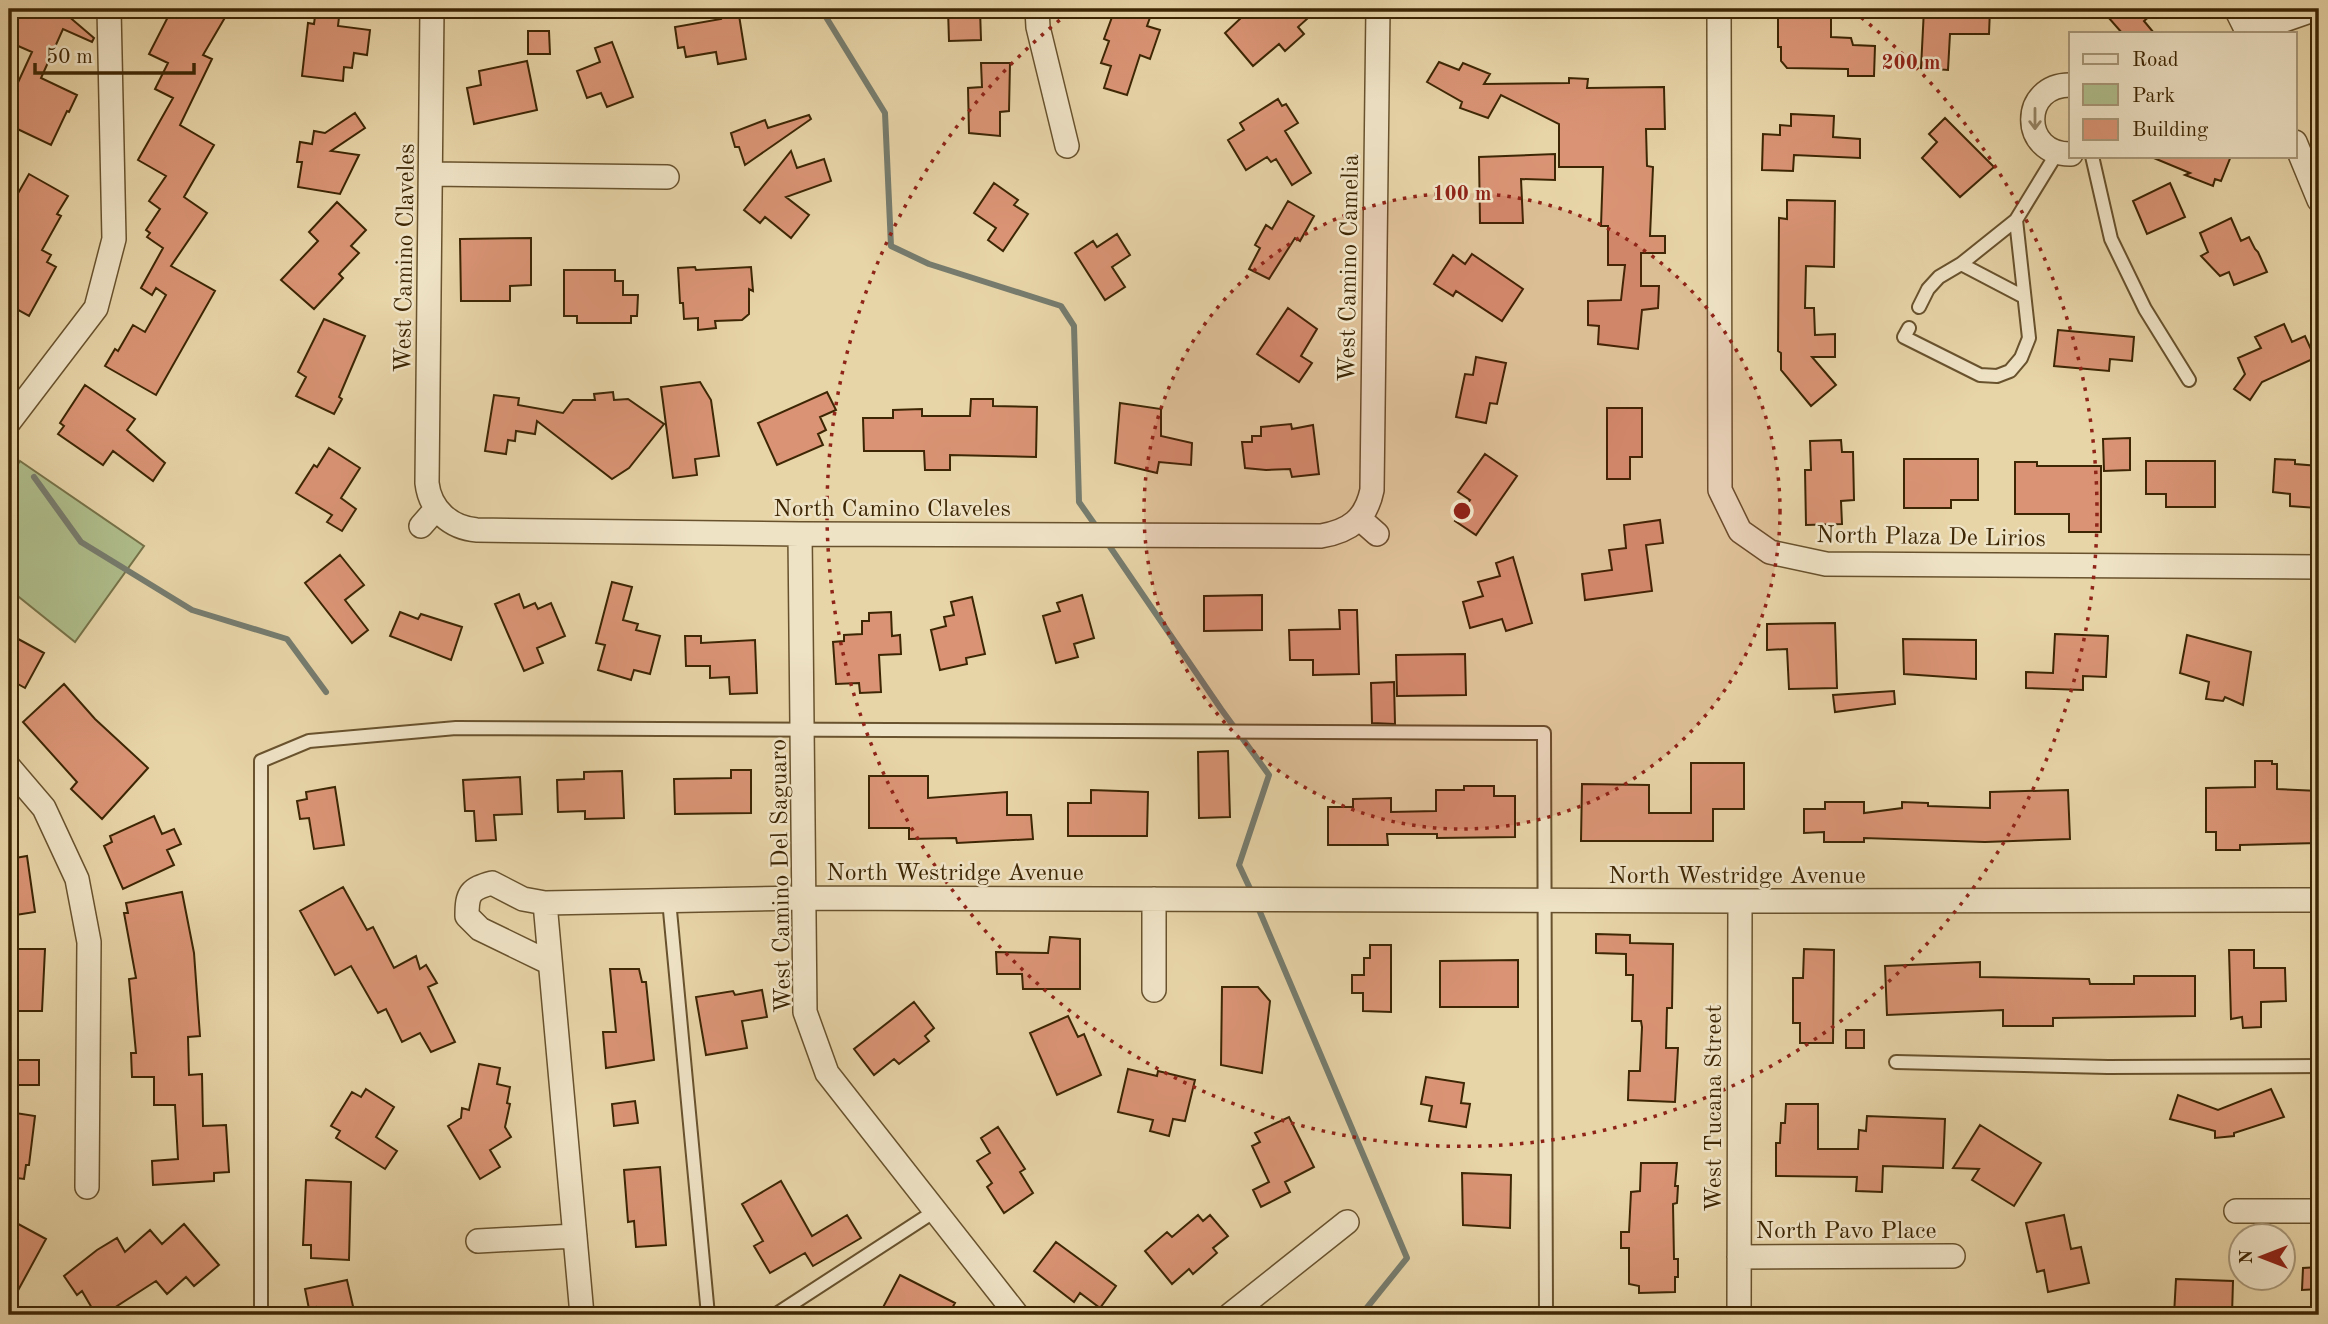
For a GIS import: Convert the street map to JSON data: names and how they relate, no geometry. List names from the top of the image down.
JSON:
{
  "streets": {
    "street": [
      "West Camino Claveles",
      "West Camino Camelia",
      "North Camino Claveles",
      "North Plaza De Lirios",
      "North Westridge Avenue",
      "West Camino Del Saguaro",
      "West Tucana Street",
      "North Pavo Place"
    ]
  },
  "crossings": [
    ["West Camino Claveles", "North Camino Claveles"],
    ["West Camino Camelia", "North Camino Claveles"],
    ["North Camino Claveles", "West Camino Del Saguaro"],
    ["North Westridge Avenue", "West Camino Del Saguaro"],
    ["North Westridge Avenue", "West Tucana Street"],
    ["West Tucana Street", "North Pavo Place"]
  ],
  "legend": ["Road", "Park", "Building"],
  "scale_bar": "50 m",
  "north": "left",
  "rings": ["200 m", "100 m"]
}
